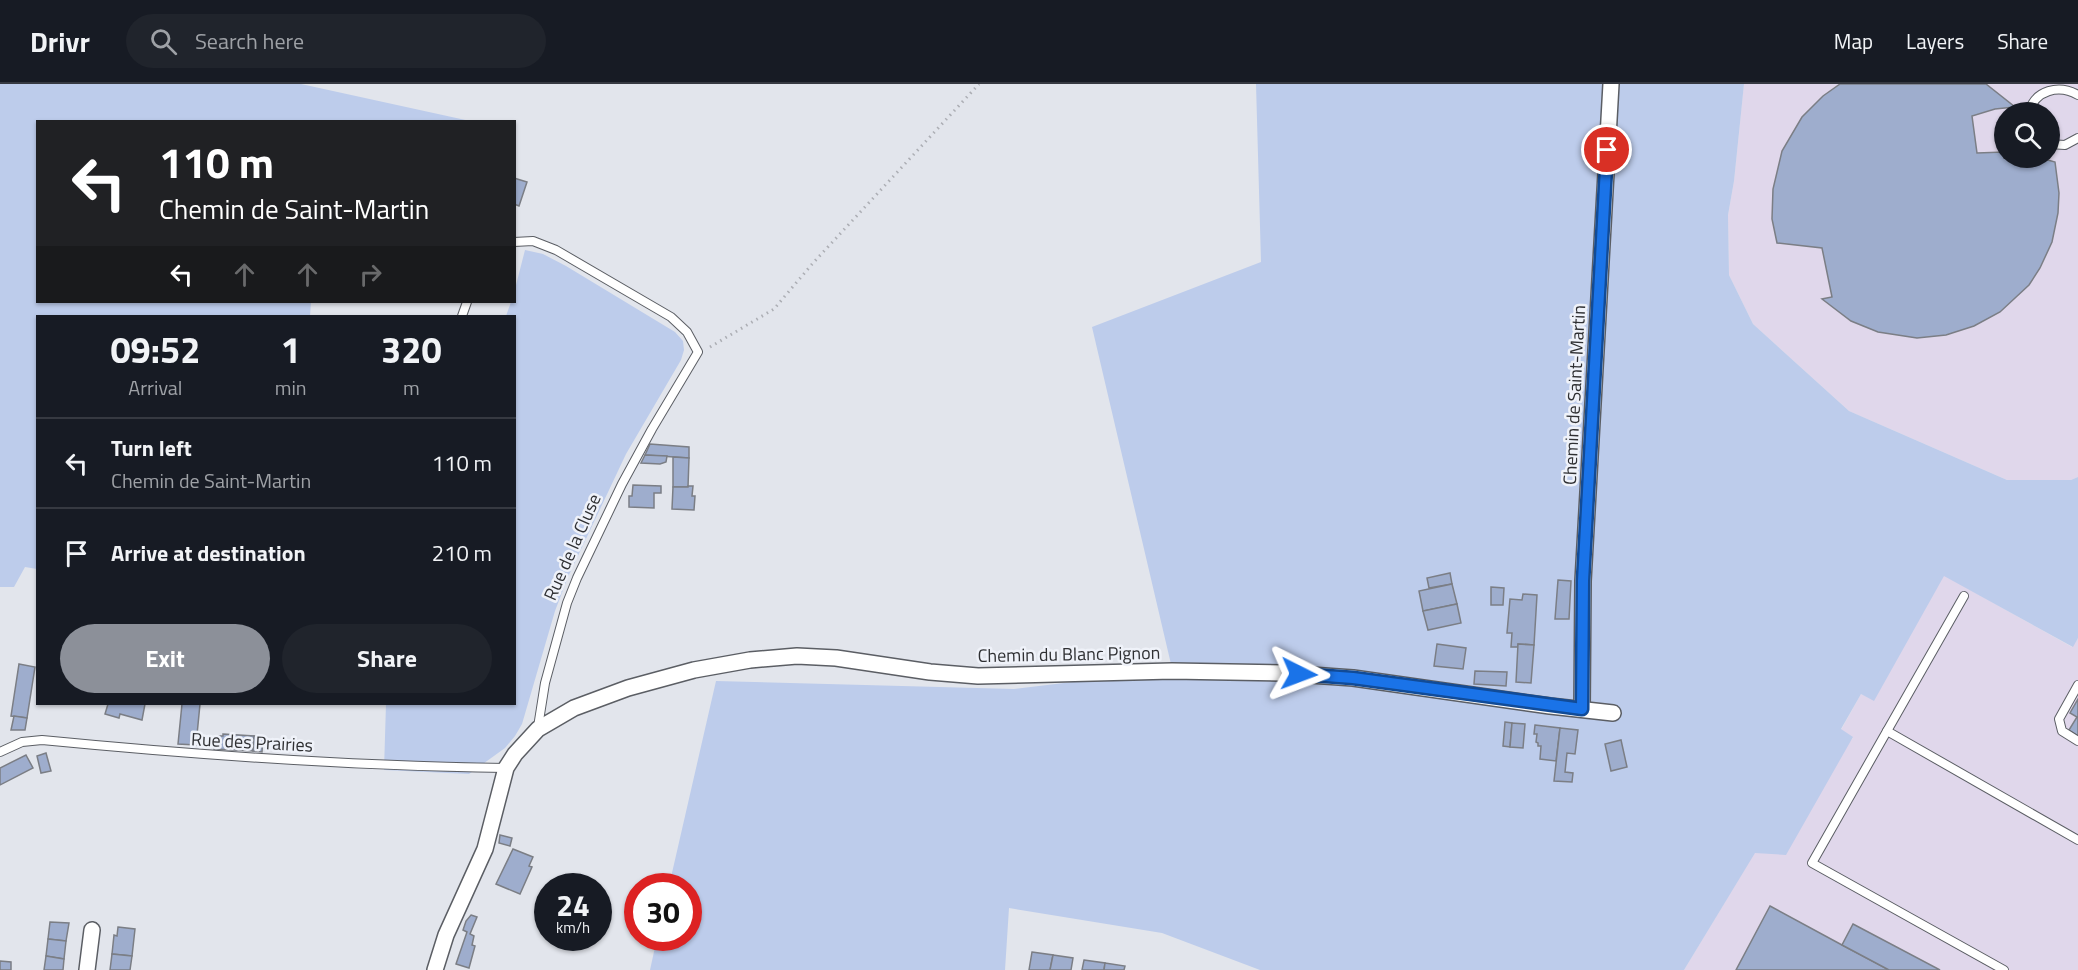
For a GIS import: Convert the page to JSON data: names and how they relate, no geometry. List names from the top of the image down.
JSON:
{
  "streets": {
    "street": ["Chemin de Saint-Martin", "Chemin du Blanc Pignon"],
    "lane": ["Rue de la Cluse", "Rue des Prairies"]
  },
  "crossings": [
    ["Chemin de Saint-Martin", "Chemin du Blanc Pignon"],
    ["Rue de la Cluse", "Chemin du Blanc Pignon"]
  ],
  "page": {
    "header": "Drivr",
    "search": "Search here",
    "nav": ["Map", "Layers", "Share"],
    "turn": ["110 m", "Chemin de Saint-Martin"],
    "eta": [
      "09:52",
      "Arrival",
      "1",
      "min",
      "320",
      "m"
    ],
    "list": [
      {
        "name": "Turn left",
        "note": "Chemin de Saint-Martin",
        "value": "110 m"
      },
      {
        "name": "Arrive at destination",
        "value": "210 m"
      }
    ],
    "buttons": ["Exit", "Share"],
    "speed": "24 km/h",
    "limit": "30"
  }
}
